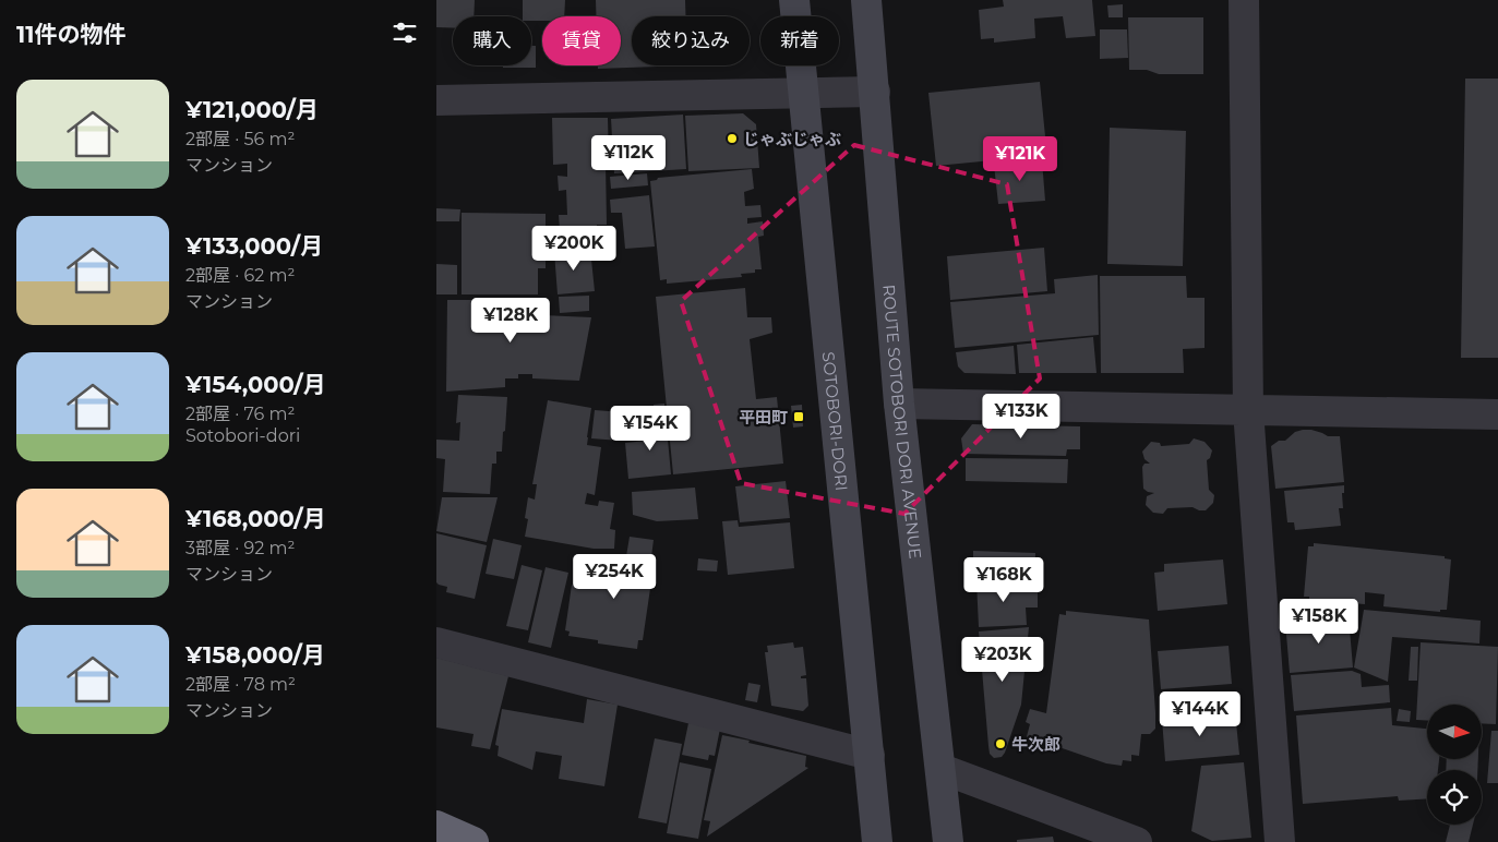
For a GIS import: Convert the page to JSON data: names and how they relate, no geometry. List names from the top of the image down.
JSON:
{
  "streets": {
    "street": ["SOTOBORI-DORI", "ROUTE SOTOBORI DORI AVENUE"]
  },
  "places": {
    "other": ["じゃぶじゃぶ", "牛次郎"],
    "transit": ["平田町"]
  },
  "north": "right",
  "page": {
    "heading": "11件の物件",
    "chip": [
      "購入",
      "賃貸",
      "絞り込み",
      "新着"
    ],
    "list": [
      {
        "name": "¥121,000/月",
        "note": "2部屋 · 56 m² · マンション"
      },
      {
        "name": "¥133,000/月",
        "note": "2部屋 · 62 m² · マンション"
      },
      {
        "name": "¥154,000/月",
        "note": "2部屋 · 76 m² · Sotobori-dori"
      },
      {
        "name": "¥168,000/月",
        "note": "3部屋 · 92 m² · マンション"
      },
      {
        "name": "¥158,000/月",
        "note": "2部屋 · 78 m² · マンション"
      }
    ],
    "price": [
      "¥112K",
      "¥121K",
      "¥200K",
      "¥128K",
      "¥133K",
      "¥154K",
      "¥254K",
      "¥168K",
      "¥158K",
      "¥203K",
      "¥144K"
    ]
  }
}
